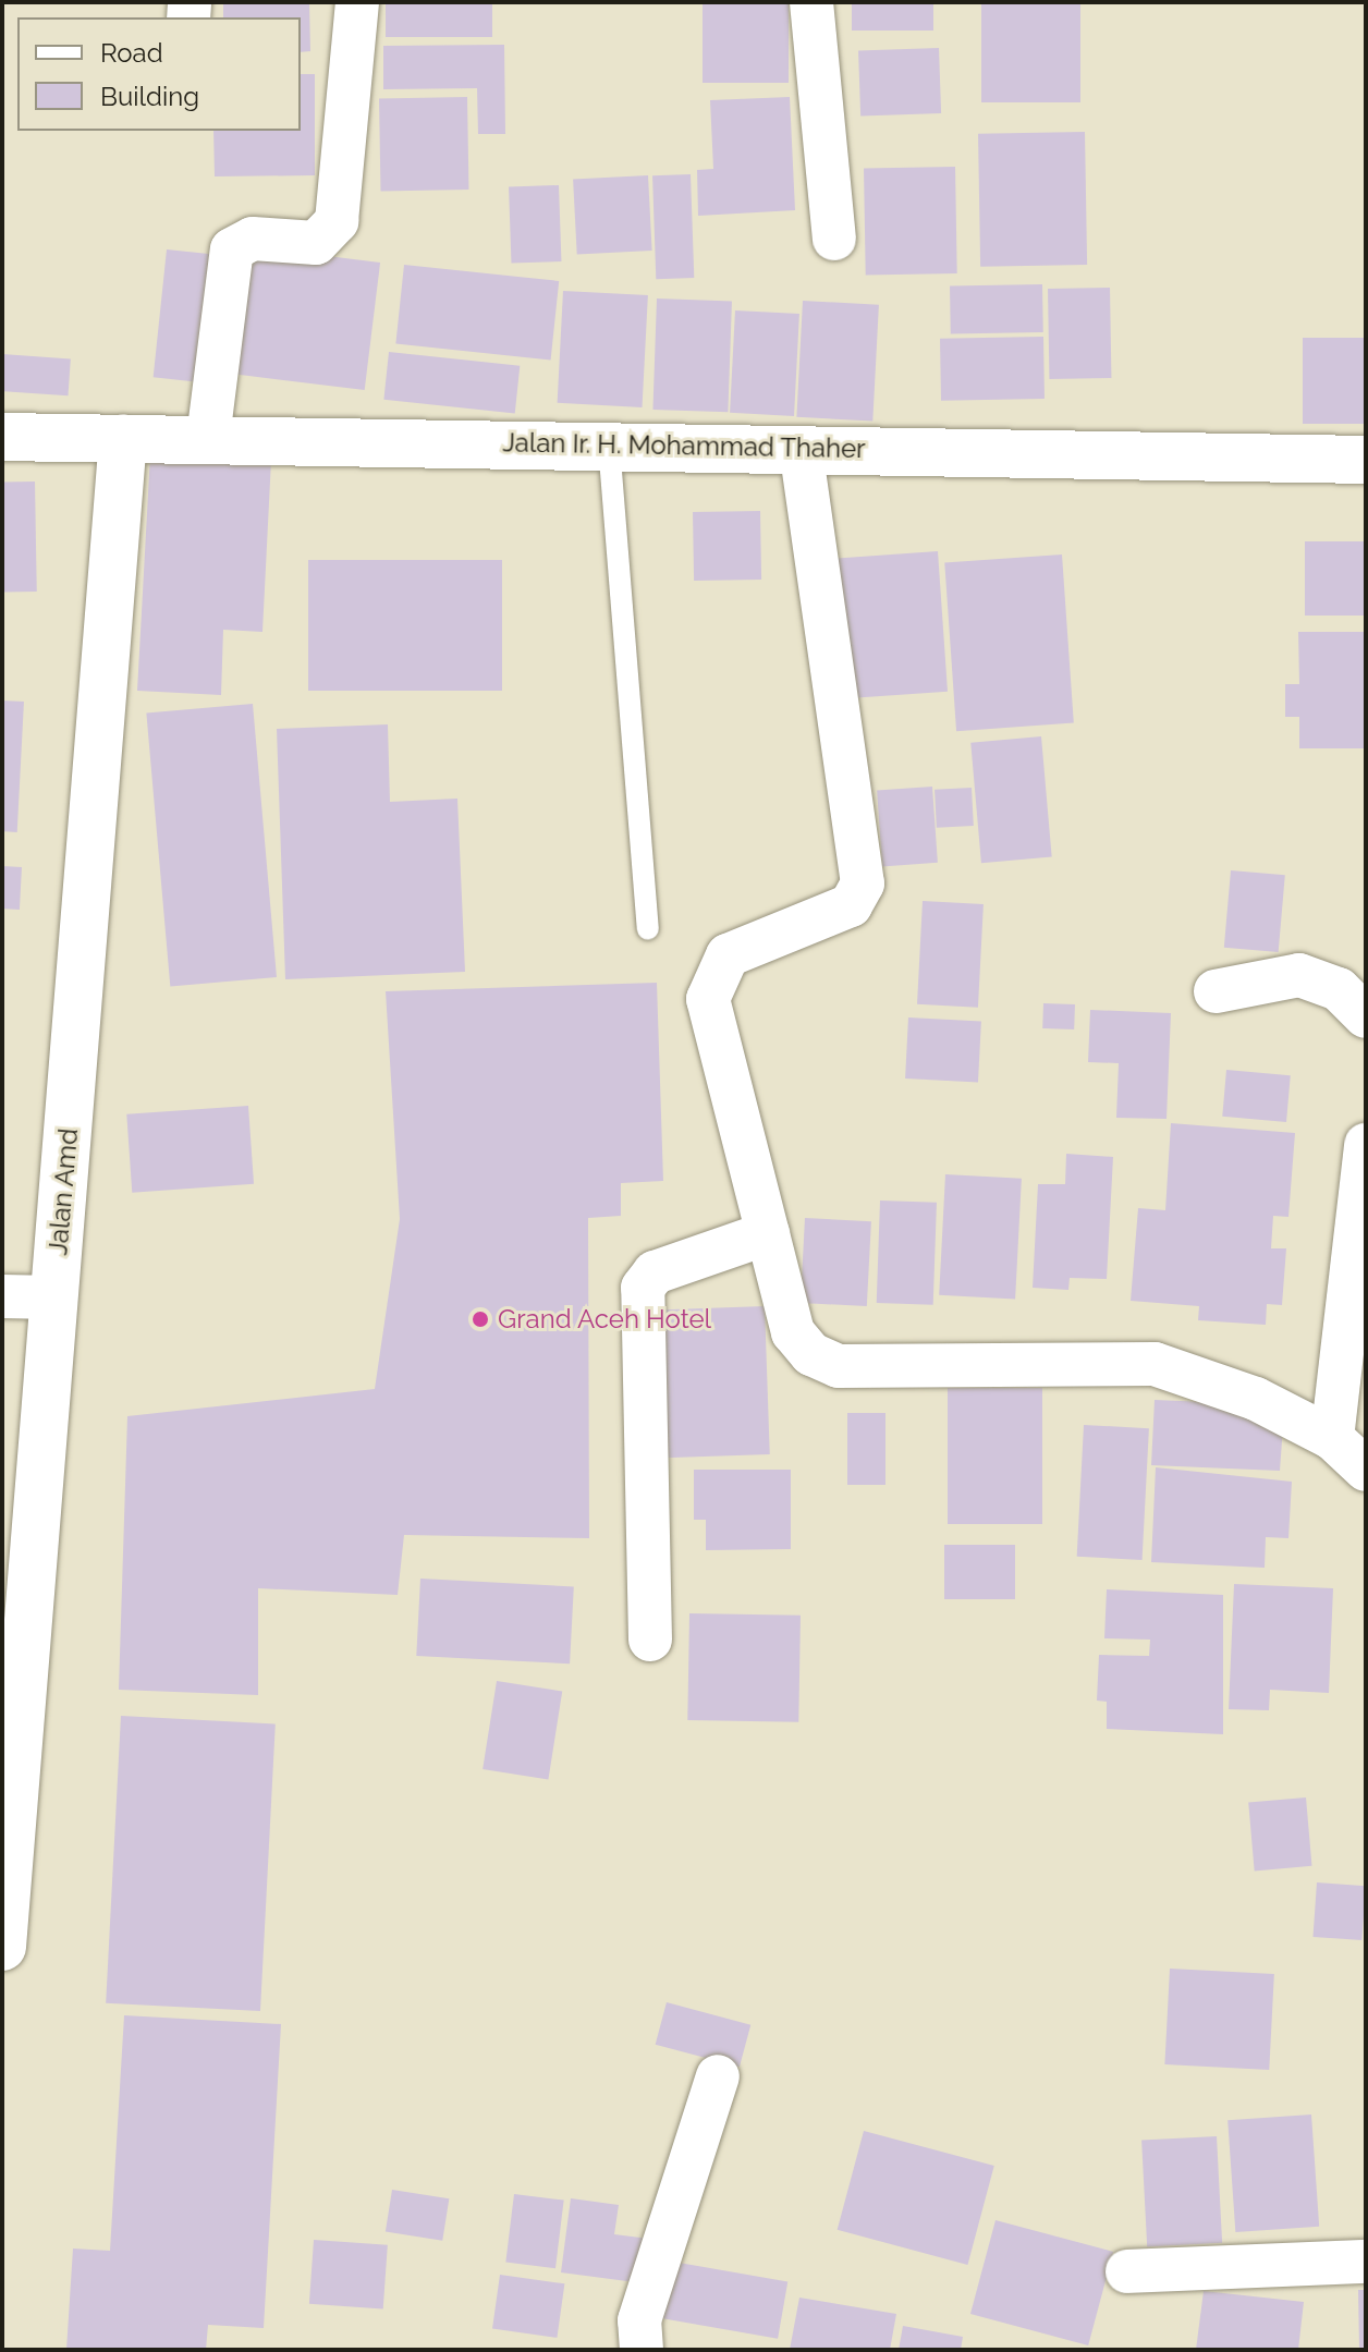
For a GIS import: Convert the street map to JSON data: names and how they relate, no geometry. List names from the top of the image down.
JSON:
{
  "streets": {
    "street": ["Jalan Ir. H. Mohammad Thaher", "Jalan Amd"]
  },
  "crossings": [
    ["Jalan Ir. H. Mohammad Thaher", "Jalan Amd"]
  ],
  "places": ["Grand Aceh Hotel"],
  "legend": ["Road", "Building"]
}
